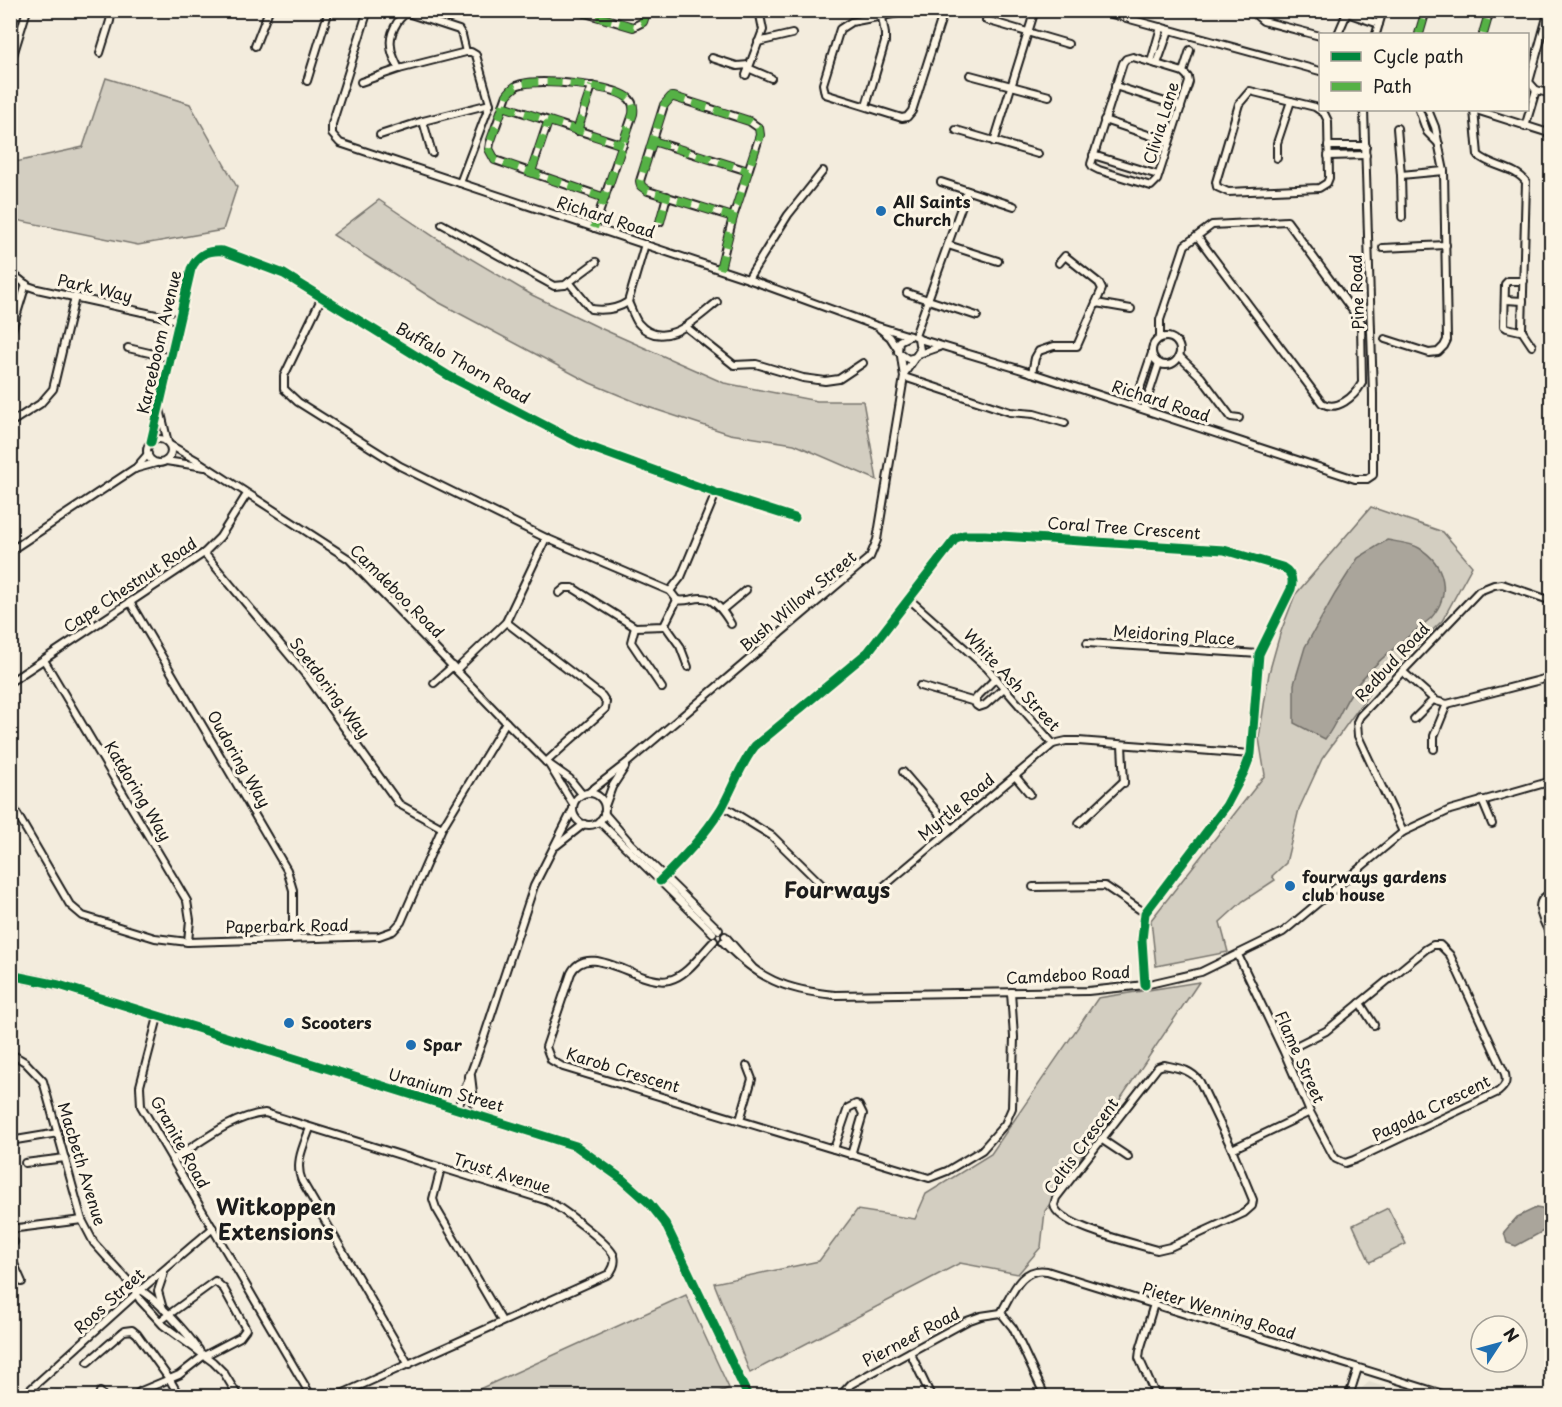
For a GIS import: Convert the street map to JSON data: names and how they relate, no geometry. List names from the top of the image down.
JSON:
{
  "streets": {
    "street": [
      "Clivia Lane",
      "Richard Road",
      "Park Way",
      "Pine Road",
      "Kareeboom Avenue",
      "Buffalo Thorn Road",
      "Coral Tree Crescent",
      "Cape Chestnut Road",
      "Camdeboo Road",
      "Bush Willow Street",
      "Meidoring Place",
      "Redbud Road",
      "White Ash Street",
      "Soetdoring Way",
      "Oudoring Way",
      "Katdoring Way",
      "Myrtle Road",
      "Paperbark Road",
      "Flame Street",
      "Karob Crescent",
      "Uranium Street",
      "Pagoda Crescent",
      "Granite Road",
      "Celtis Crescent",
      "Macbeth Avenue",
      "Trust Avenue",
      "Roos Street",
      "Pieter Wenning Road",
      "Pierneef Road"
    ]
  },
  "crossings": [
    ["Richard Road", "Pine Road"],
    ["Richard Road", "Bush Willow Street"],
    ["Park Way", "Kareeboom Avenue"],
    ["Kareeboom Avenue", "Buffalo Thorn Road"],
    ["Kareeboom Avenue", "Camdeboo Road"],
    ["Coral Tree Crescent", "Meidoring Place"],
    ["Coral Tree Crescent", "White Ash Street"],
    ["Coral Tree Crescent", "Myrtle Road"],
    ["Cape Chestnut Road", "Camdeboo Road"],
    ["Cape Chestnut Road", "Soetdoring Way"],
    ["Cape Chestnut Road", "Oudoring Way"],
    ["Cape Chestnut Road", "Katdoring Way"],
    ["Camdeboo Road", "Bush Willow Street"],
    ["Camdeboo Road", "Redbud Road"],
    ["Camdeboo Road", "Paperbark Road"],
    ["Camdeboo Road", "Flame Street"],
    ["Camdeboo Road", "Karob Crescent"],
    ["White Ash Street", "Myrtle Road"],
    ["Soetdoring Way", "Paperbark Road"],
    ["Oudoring Way", "Paperbark Road"],
    ["Katdoring Way", "Paperbark Road"],
    ["Flame Street", "Pagoda Crescent"],
    ["Uranium Street", "Granite Road"],
    ["Granite Road", "Trust Avenue"],
    ["Granite Road", "Roos Street"],
    ["Macbeth Avenue", "Roos Street"],
    ["Pieter Wenning Road", "Pierneef Road"]
  ],
  "districts": ["Fourways", "Witkoppen Extensions"],
  "places": [
    "All Saints Church",
    "fourways gardens club house",
    "Scooters",
    "Spar"
  ],
  "legend": ["Cycle path", "Path"],
  "north": "top right"
}
